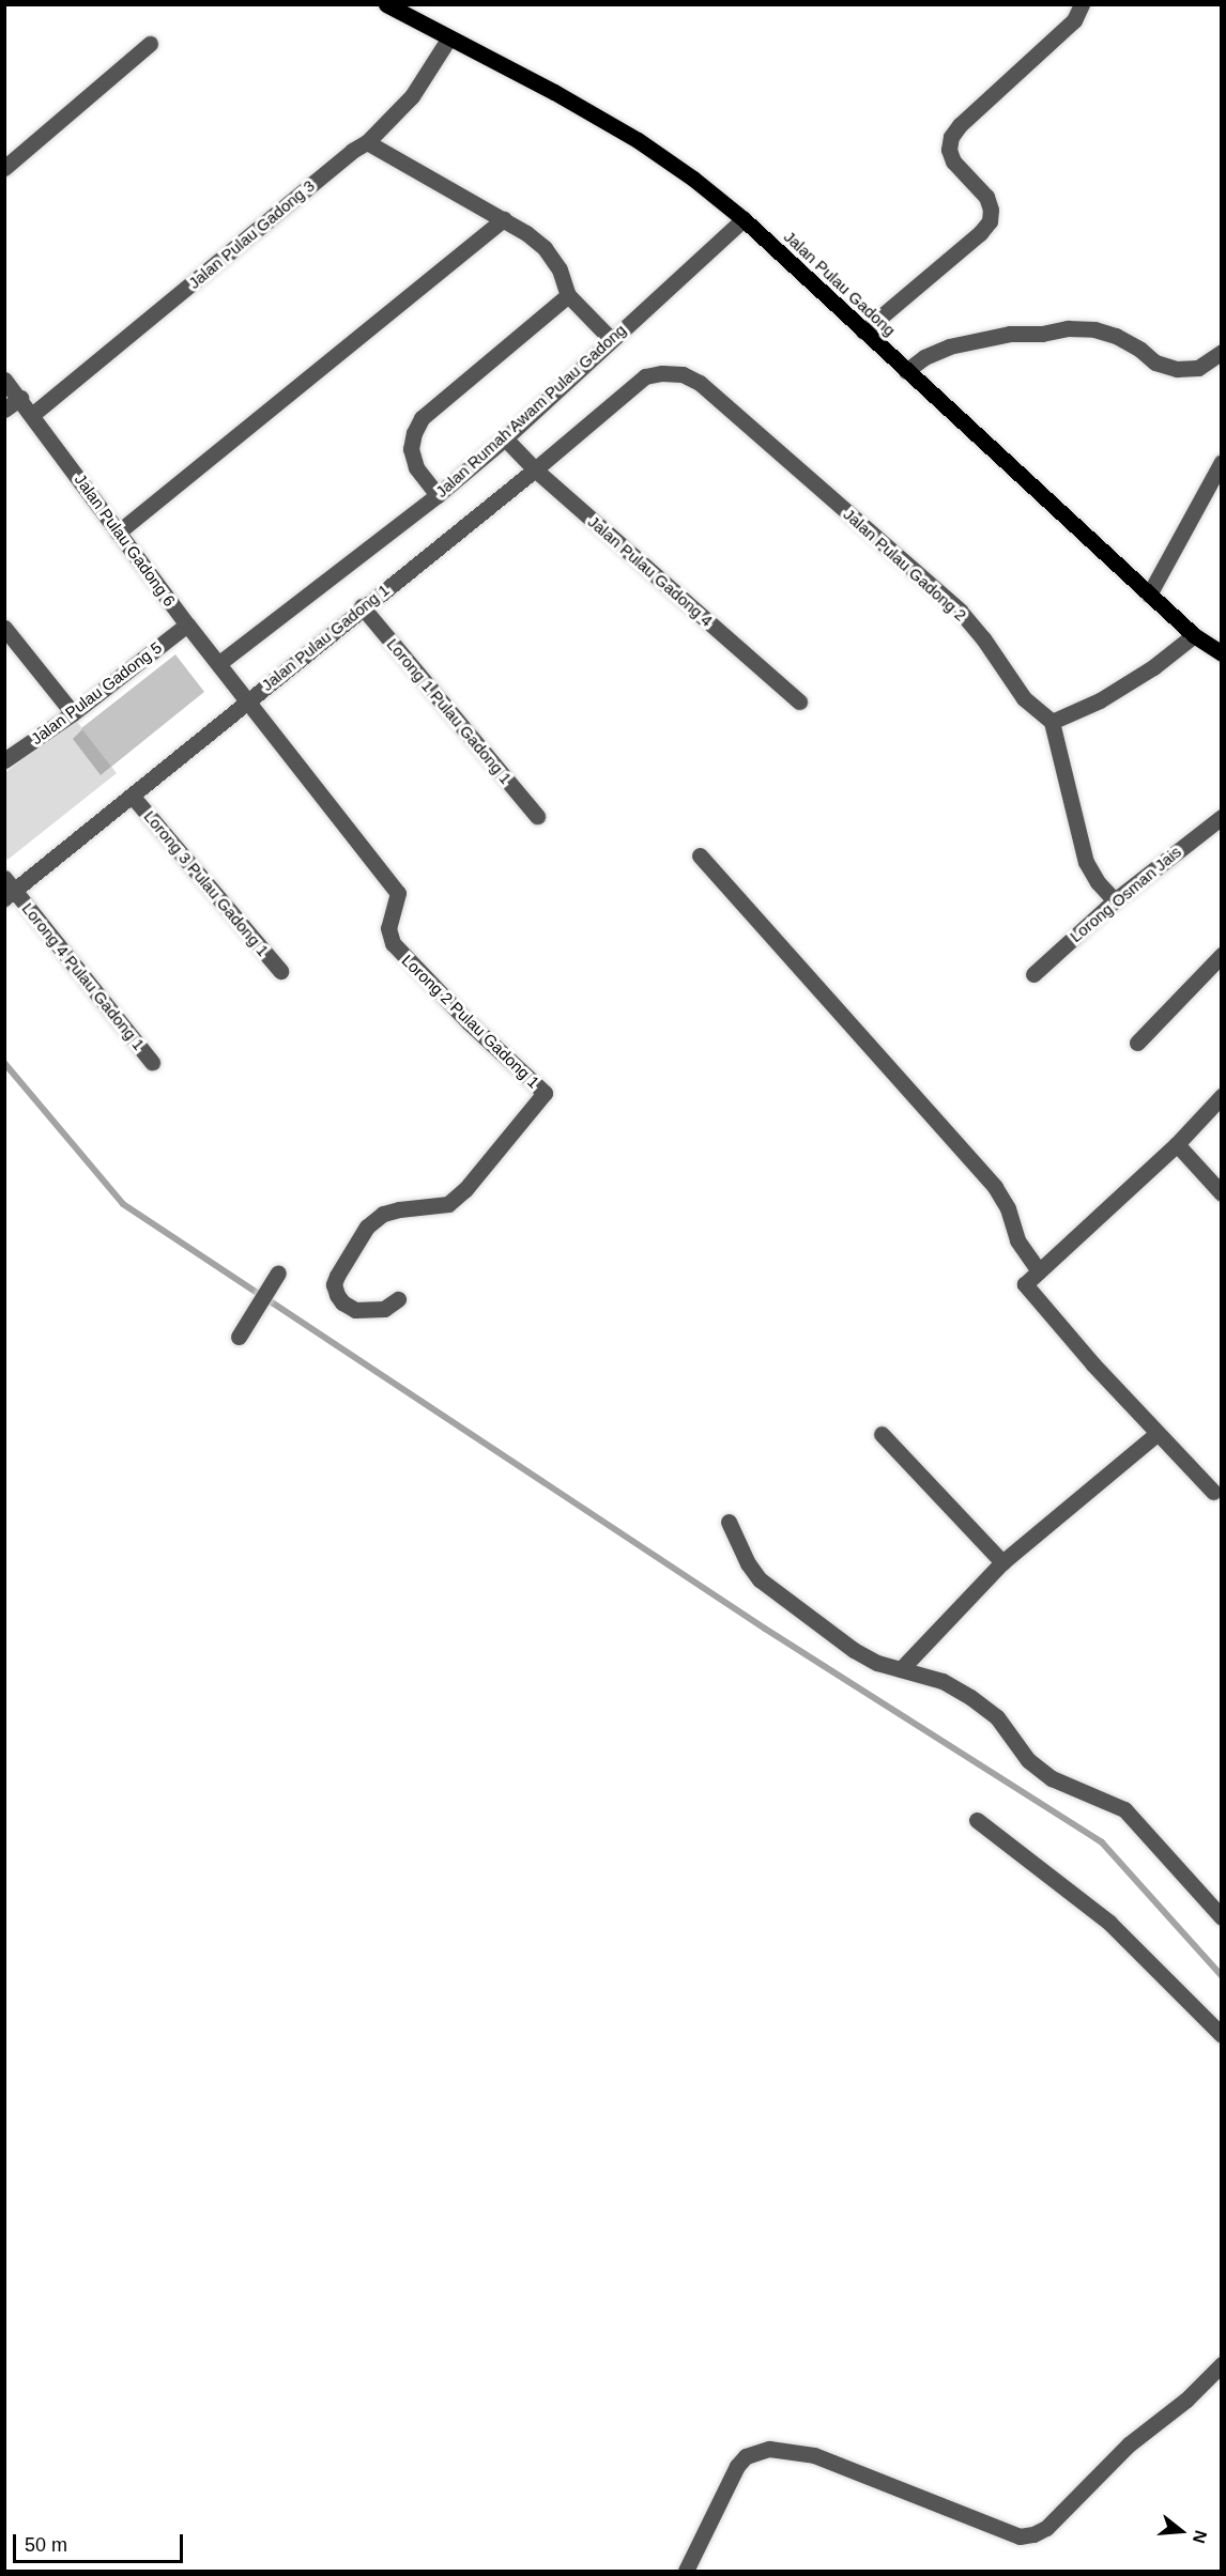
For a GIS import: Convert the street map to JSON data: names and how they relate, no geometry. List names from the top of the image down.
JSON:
{
  "streets": {
    "main road": ["Jalan Pulau Gadong"],
    "street": [
      "Jalan Pulau Gadong 3",
      "Jalan Rumah Awam Pulau Gadong",
      "Jalan Pulau Gadong 6",
      "Jalan Pulau Gadong 2",
      "Jalan Pulau Gadong 4",
      "Jalan Pulau Gadong 1",
      "Jalan Pulau Gadong 5",
      "Lorong 1 Pulau Gadong 1",
      "Lorong 3 Pulau Gadong 1",
      "Lorong Osman Jais",
      "Lorong 4 Pulau Gadong 1",
      "Lorong 2 Pulau Gadong 1"
    ]
  },
  "crossings": [
    ["Jalan Pulau Gadong 3", "Jalan Pulau Gadong"],
    ["Jalan Pulau Gadong 3", "Jalan Pulau Gadong 6"],
    ["Jalan Pulau Gadong", "Jalan Rumah Awam Pulau Gadong"],
    ["Jalan Rumah Awam Pulau Gadong", "Jalan Pulau Gadong 6"],
    ["Jalan Rumah Awam Pulau Gadong", "Jalan Pulau Gadong 4"],
    ["Jalan Pulau Gadong 6", "Jalan Pulau Gadong 1"],
    ["Jalan Pulau Gadong 6", "Jalan Pulau Gadong 5"],
    ["Jalan Pulau Gadong 6", "Lorong 2 Pulau Gadong 1"],
    ["Jalan Pulau Gadong 2", "Jalan Pulau Gadong 1"],
    ["Jalan Pulau Gadong 4", "Jalan Pulau Gadong 1"],
    ["Jalan Pulau Gadong 1", "Lorong 1 Pulau Gadong 1"],
    ["Jalan Pulau Gadong 1", "Lorong 3 Pulau Gadong 1"],
    ["Jalan Pulau Gadong 1", "Lorong 4 Pulau Gadong 1"],
    ["Jalan Pulau Gadong 1", "Lorong 2 Pulau Gadong 1"]
  ],
  "scale_bar": "50 m",
  "north": "right"
}
